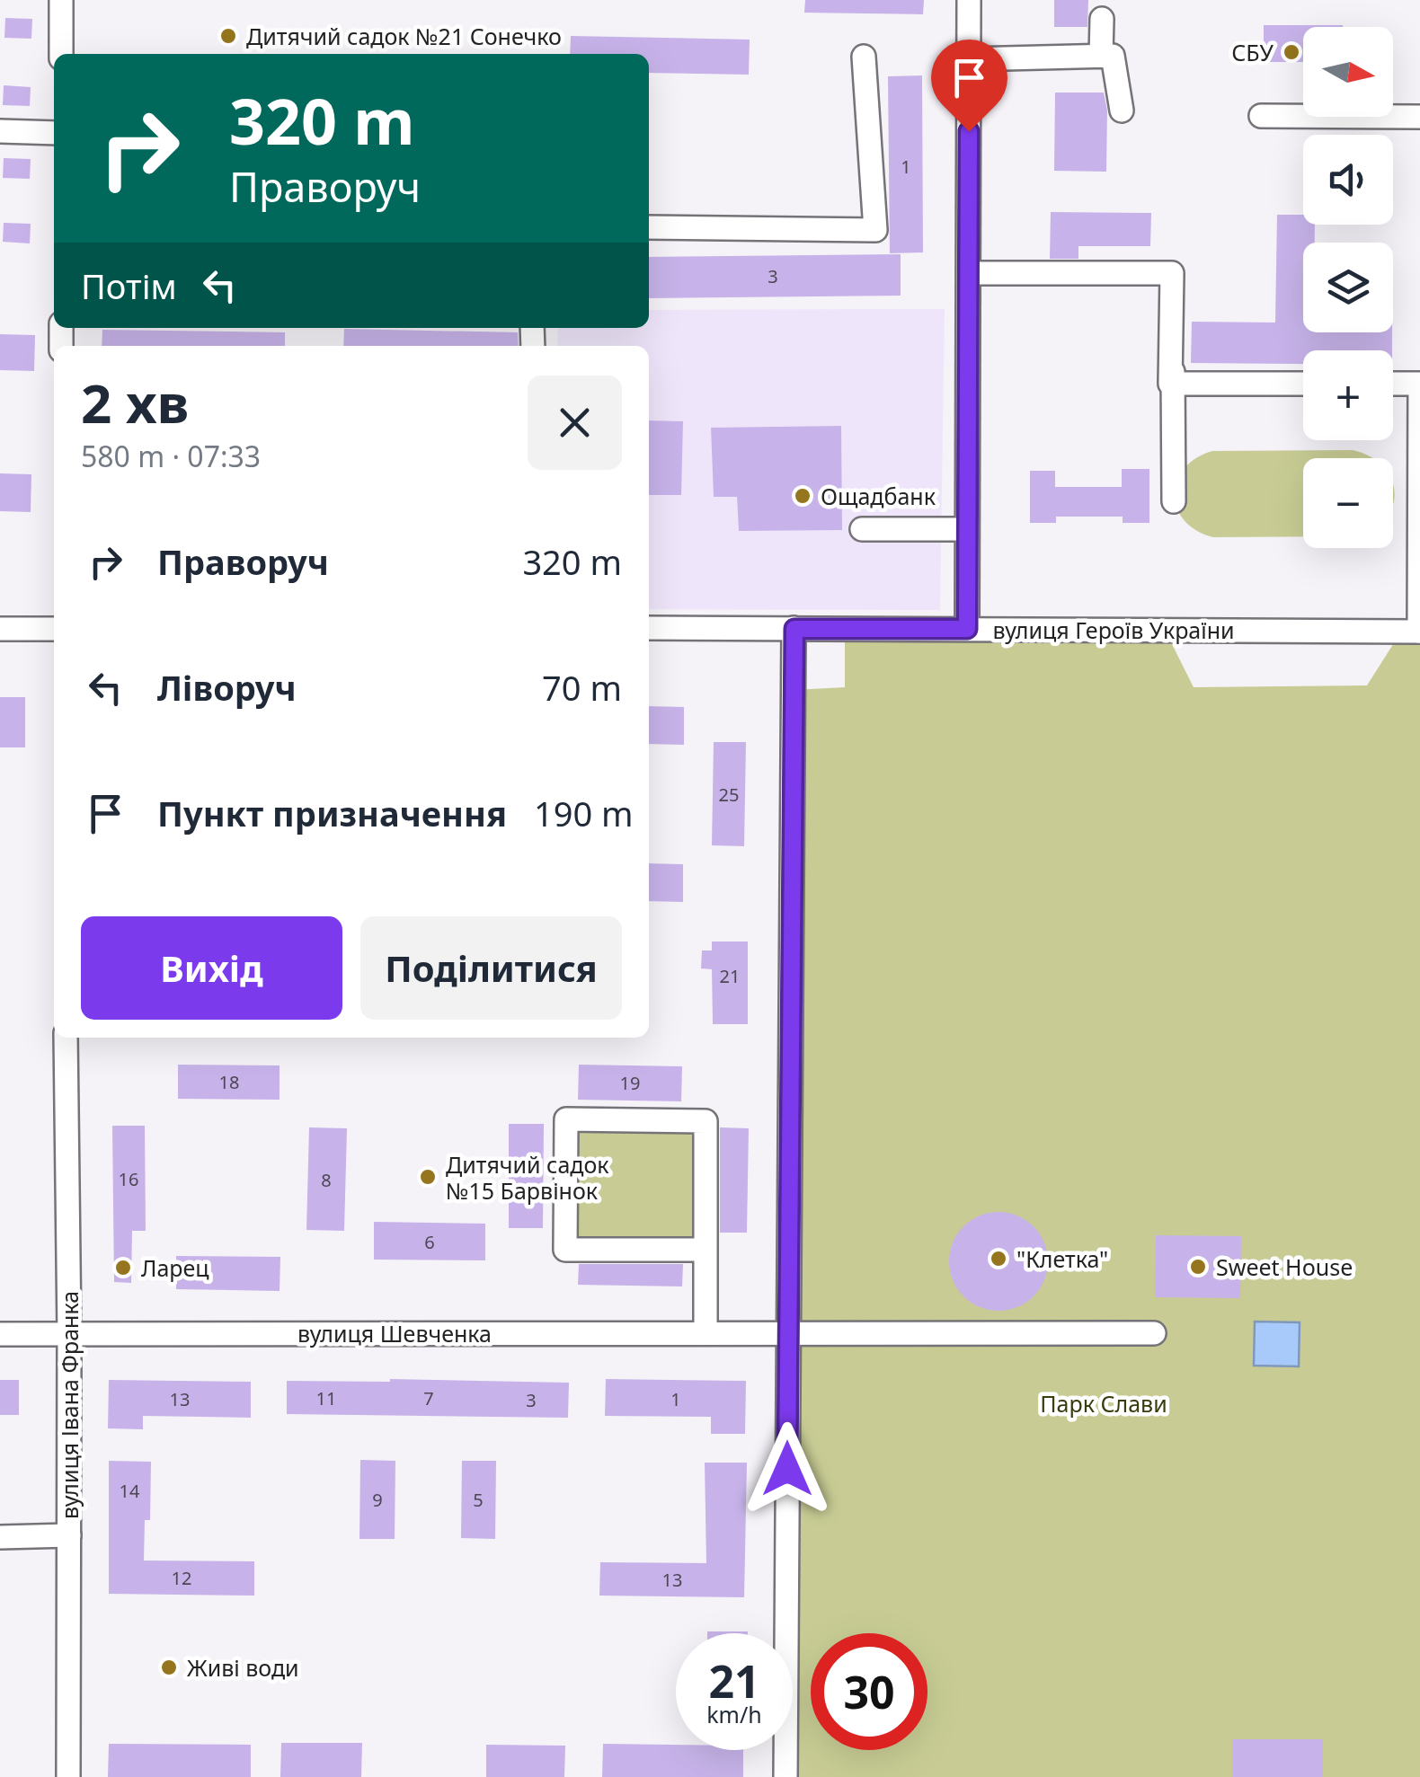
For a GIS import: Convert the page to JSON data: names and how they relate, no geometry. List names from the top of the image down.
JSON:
{
  "streets": {
    "street": ["вулиця Героїв України", "вулиця Шевченка", "вулиця Івана Франка"]
  },
  "crossings": [
    ["вулиця Шевченка", "вулиця Івана Франка"]
  ],
  "parks": ["Парк Слави"],
  "places": [
    "Дитячий садок №21 Сонечко",
    "СБУ",
    "Ощадбанк",
    "Дитячий садок №15 Барвінок",
    "\"Клетка\"",
    "Sweet House",
    "Ларец",
    "Живі води"
  ],
  "house_numbers": [
    "1",
    "3",
    "25",
    "21",
    "18",
    "19",
    "16",
    "8",
    "6",
    "11",
    "7",
    "13",
    "1",
    "3",
    "14",
    "9",
    "5",
    "12",
    "13"
  ],
  "north": "right",
  "page": {
    "map_buttons": ["+", "−"],
    "turn": ["320 m", "Праворуч"],
    "then": "Потім",
    "heading": ["2 хв", "580 m · 07:33"],
    "list": [
      {
        "name": "Праворуч",
        "value": "320 m"
      },
      {
        "name": "Ліворуч",
        "value": "70 m"
      },
      {
        "name": "Пункт призначення",
        "value": "190 m"
      }
    ],
    "buttons": ["Вихід", "Поділитися"],
    "speed": "21 km/h",
    "limit": "30"
  }
}
